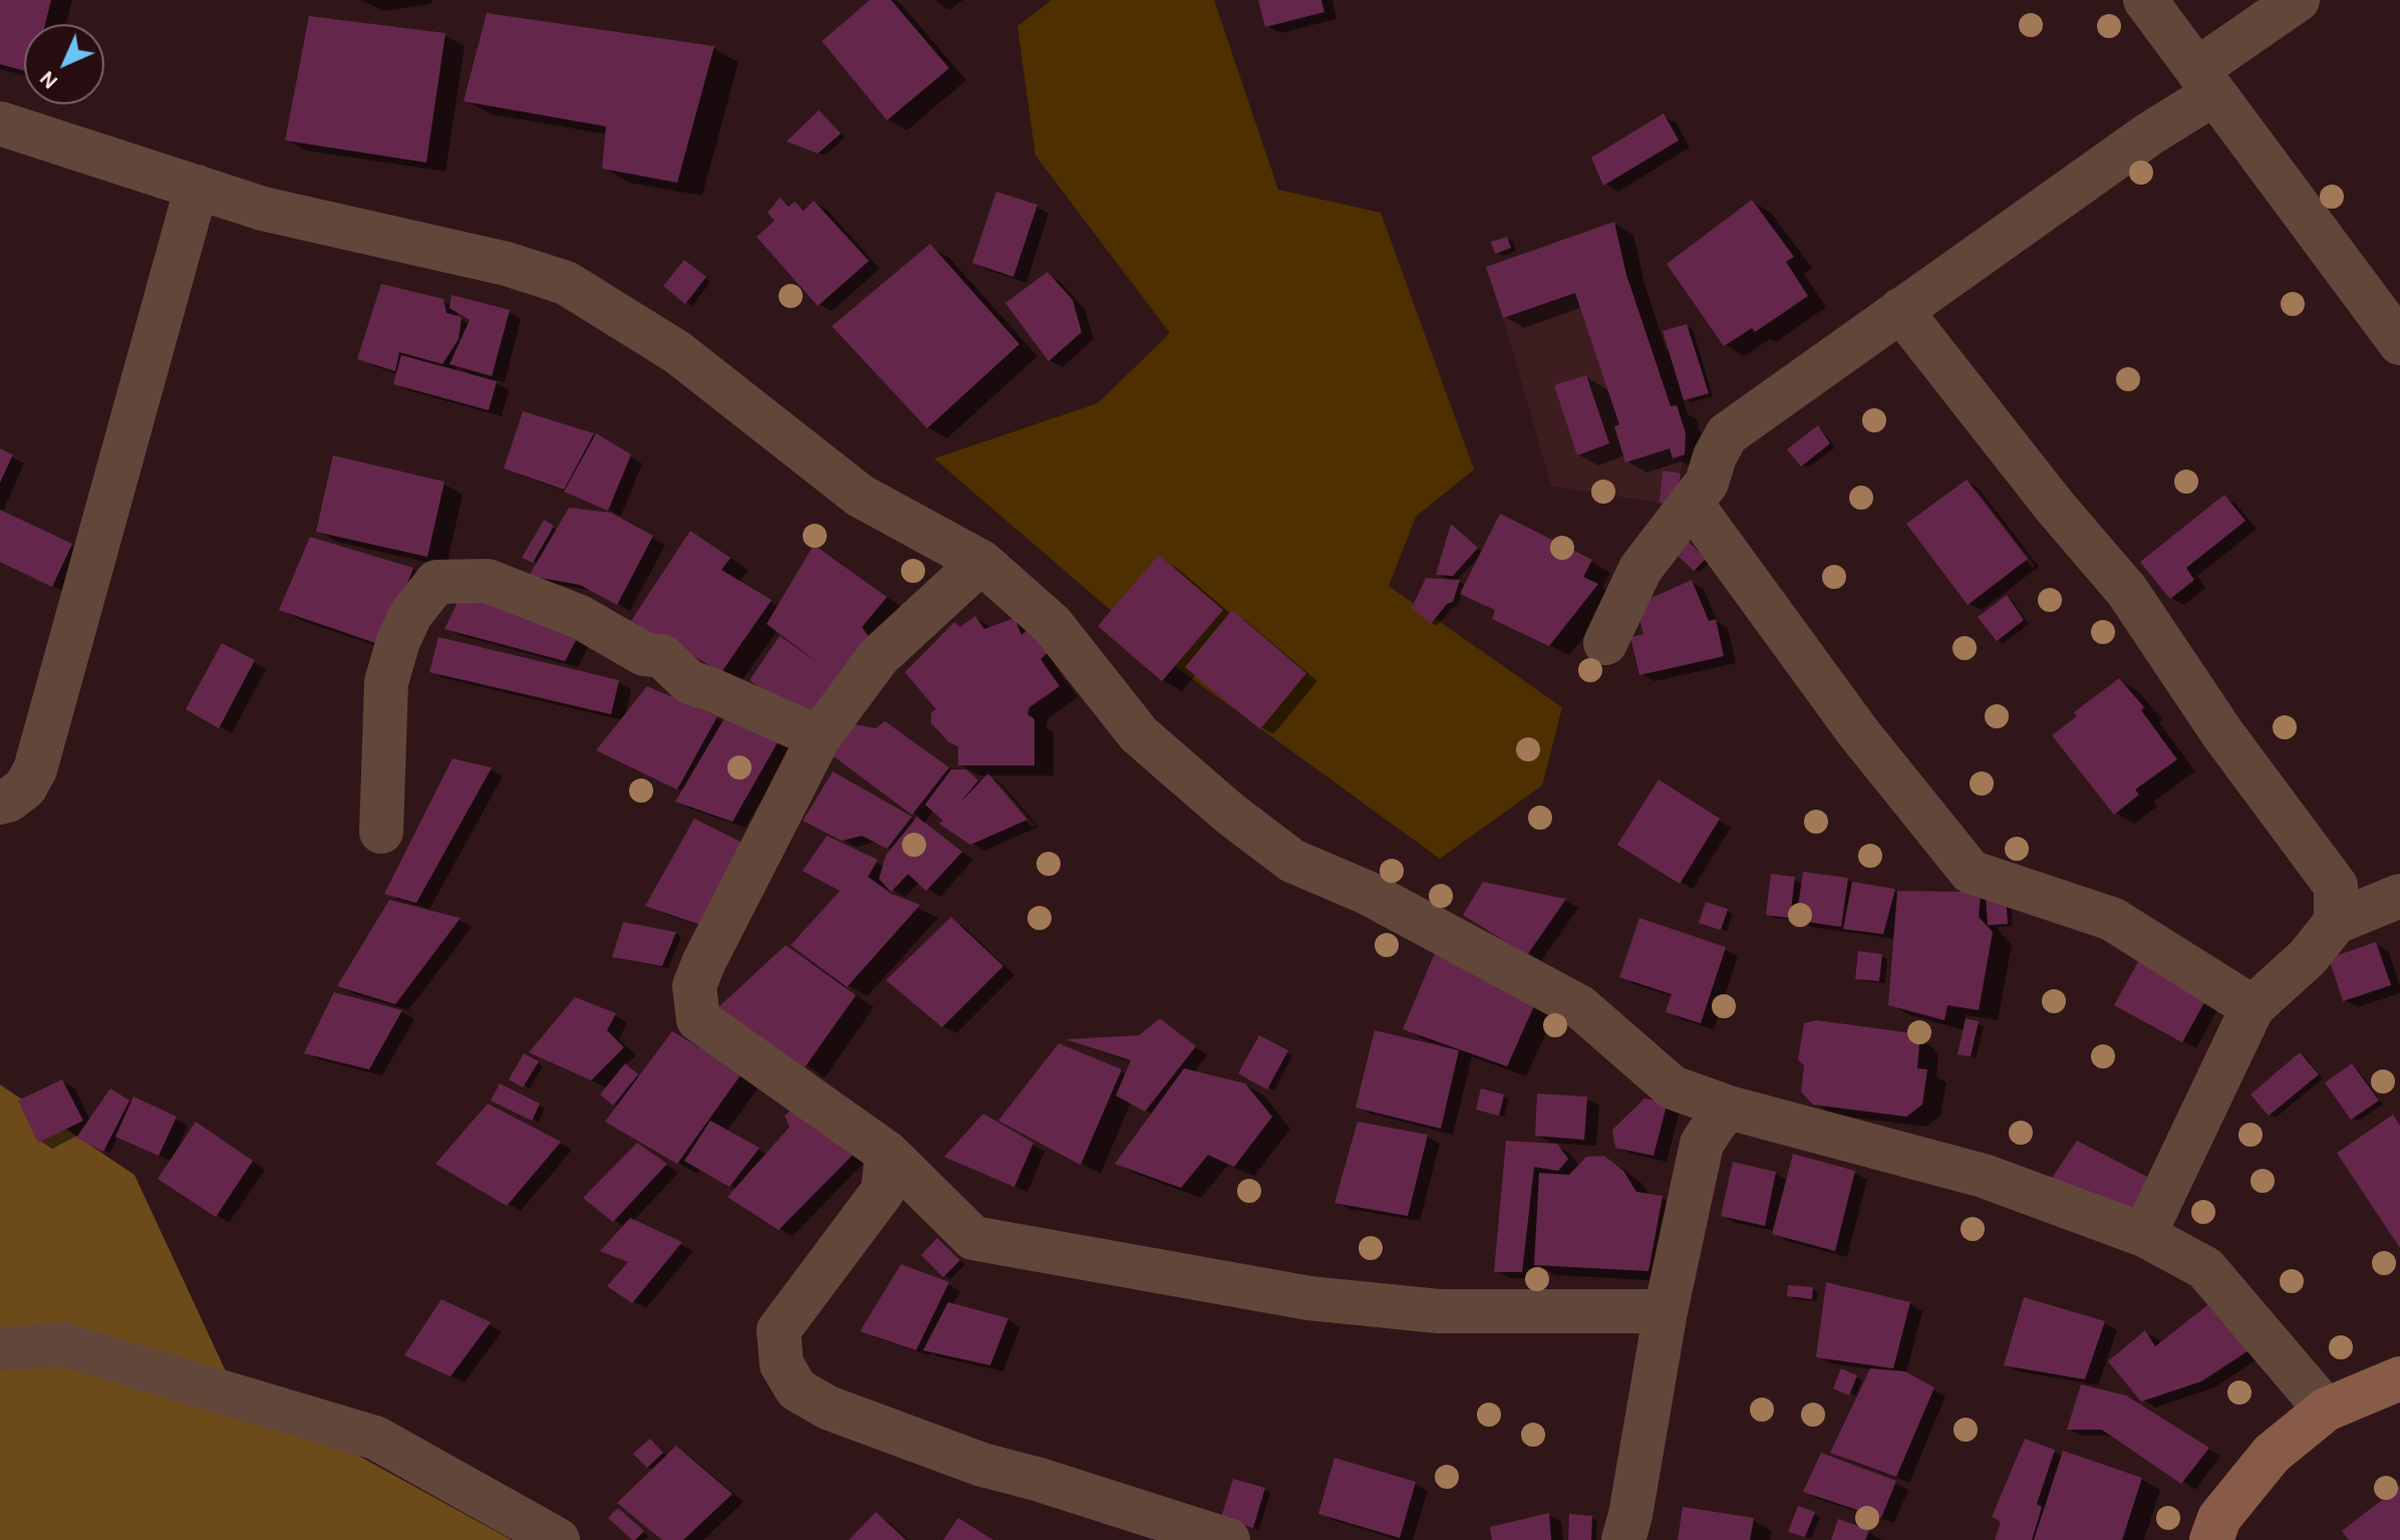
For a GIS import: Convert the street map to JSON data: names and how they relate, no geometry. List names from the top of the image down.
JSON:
{
  "north": "bottom left"
}
